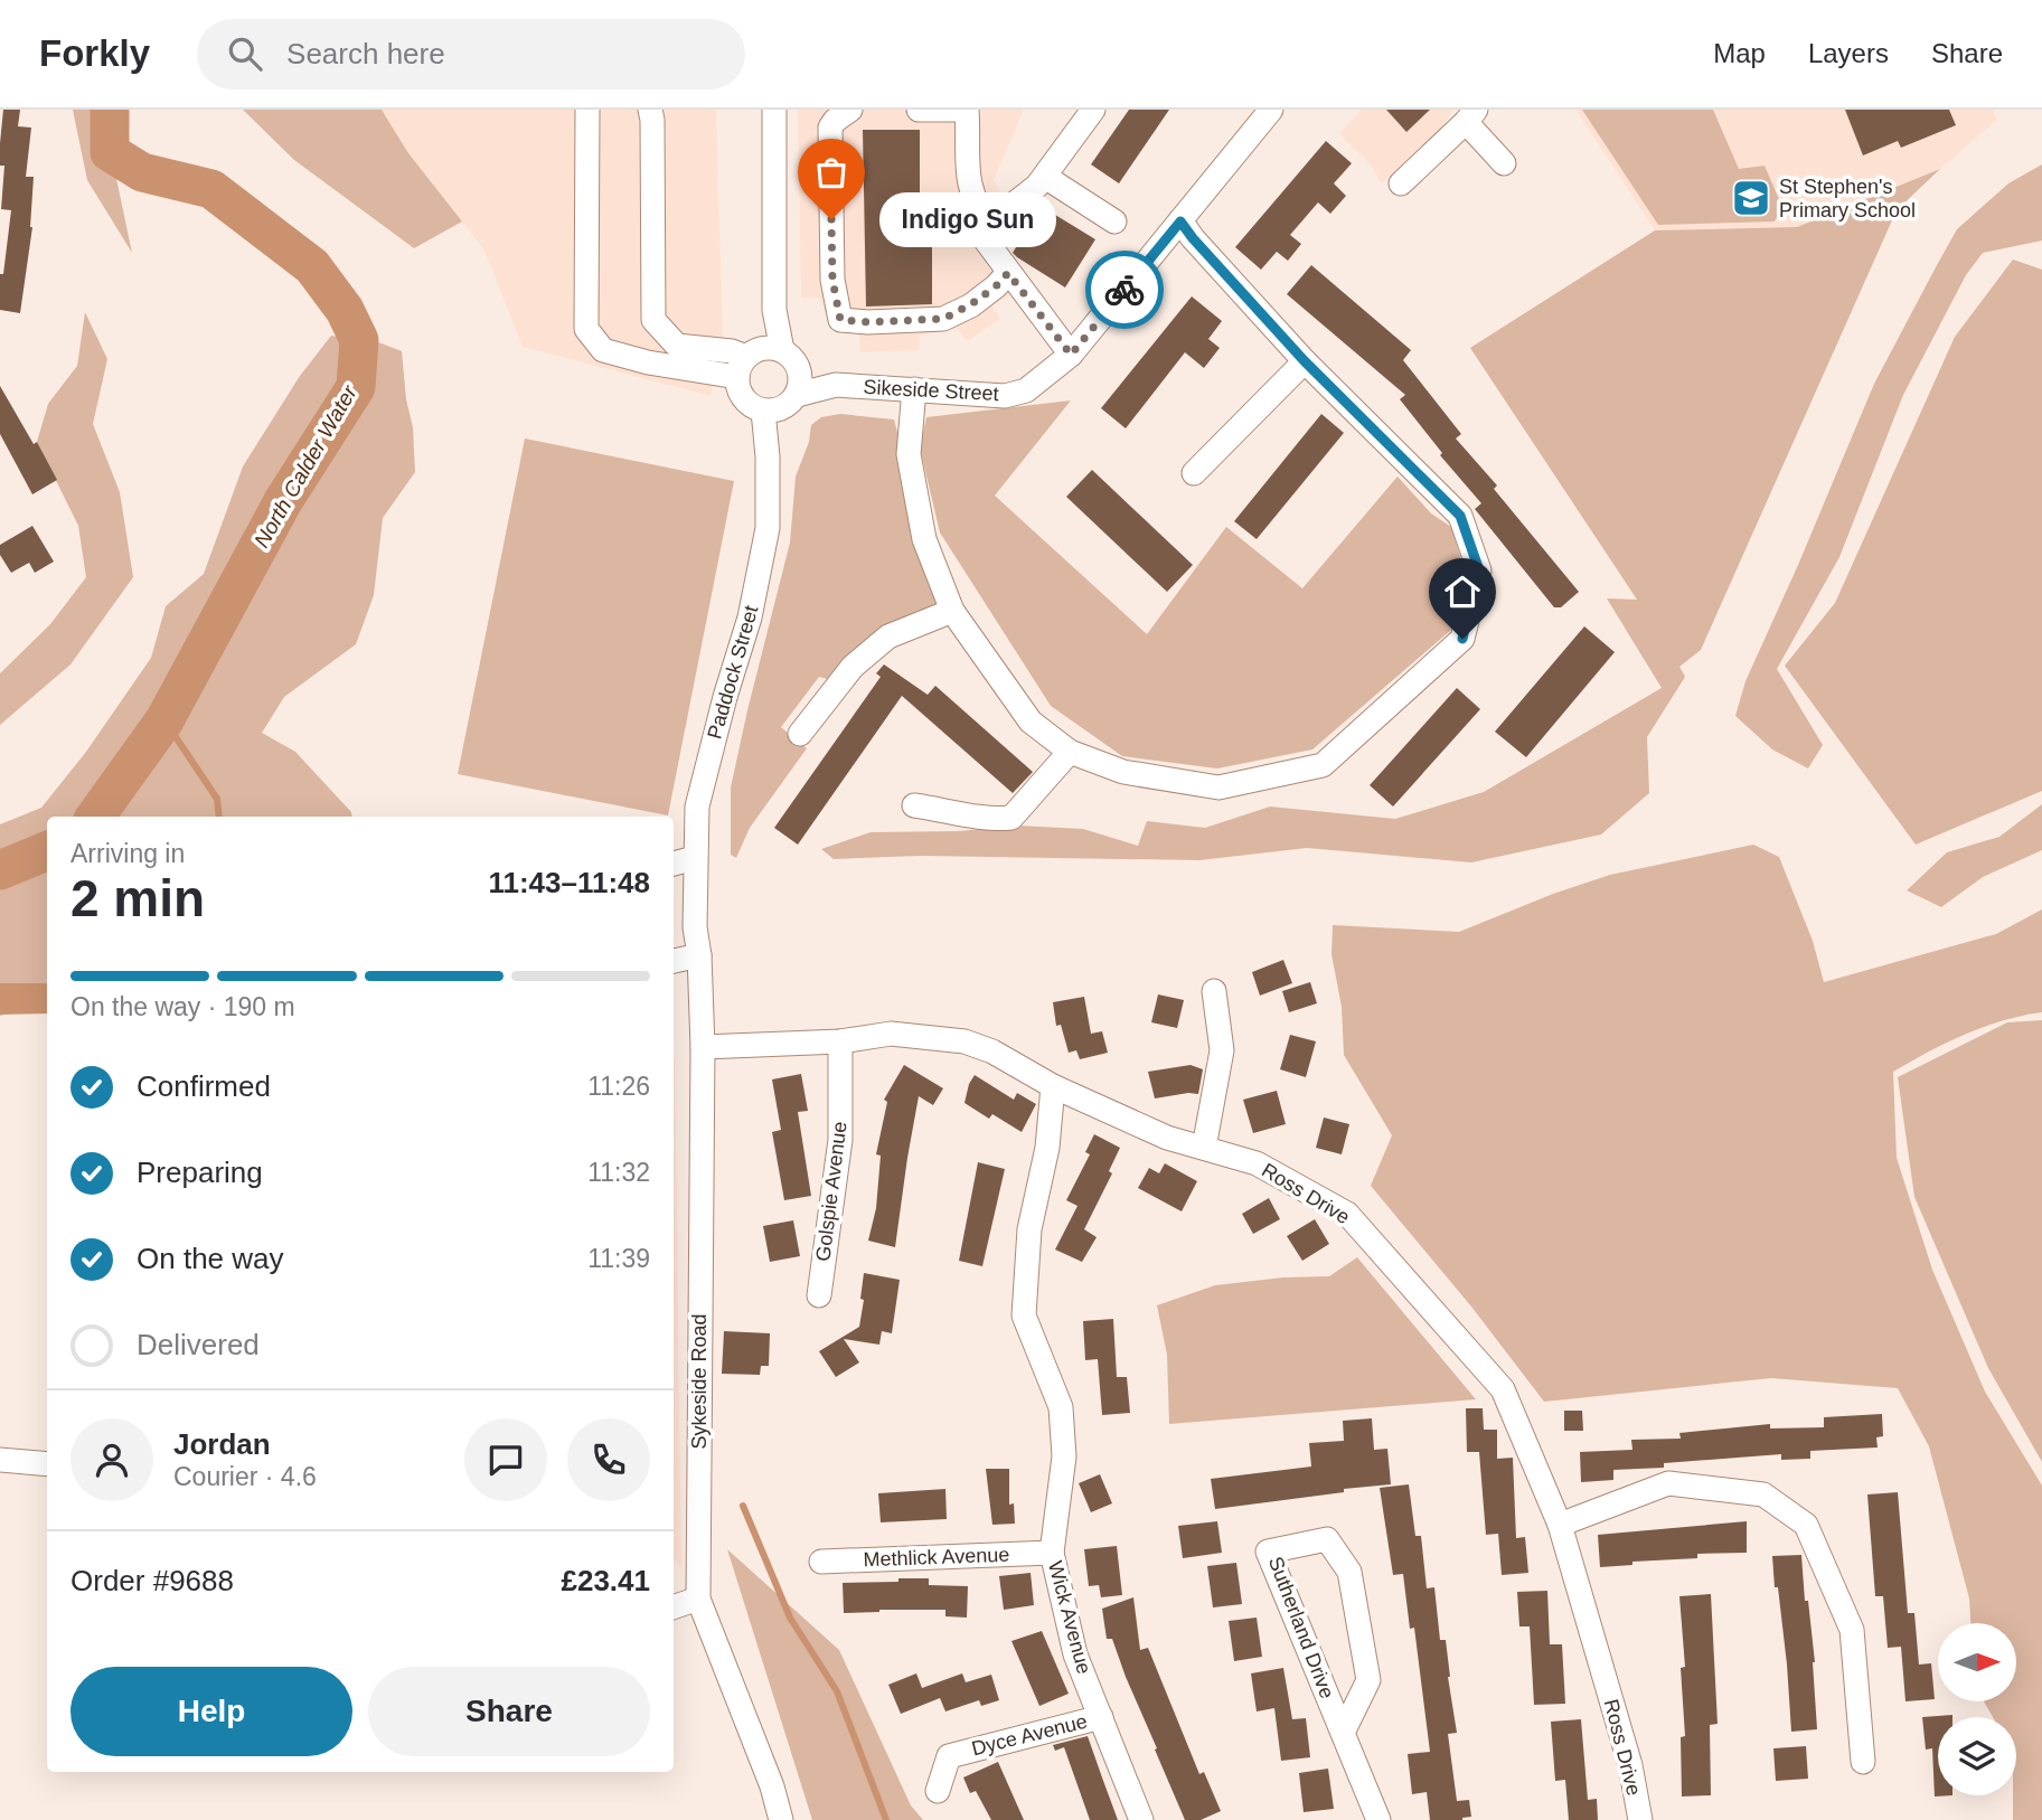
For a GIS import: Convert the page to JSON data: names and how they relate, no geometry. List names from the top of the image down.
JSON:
{
  "streets": {
    "street": [
      "Sikeside Street",
      "Paddock Street",
      "Golspie Avenue",
      "Ross Drive",
      "Sykeside Road",
      "Methlick Avenue",
      "Wick Avenue",
      "Sutherland Drive",
      "Dyce Avenue"
    ]
  },
  "crossings": [
    ["Sikeside Street", "Paddock Street"],
    ["Paddock Street", "Sykeside Road"],
    ["Golspie Avenue", "Ross Drive"],
    ["Ross Drive", "Sykeside Road"],
    ["Ross Drive", "Wick Avenue"],
    ["Methlick Avenue", "Wick Avenue"],
    ["Wick Avenue", "Dyce Avenue"]
  ],
  "water": ["North Calder Water"],
  "places": {
    "school or university": ["St Stephen's Primary School"],
    "other": ["Indigo Sun"]
  },
  "north": "right",
  "page": {
    "header": "Forkly",
    "search": "Search here",
    "nav": ["Map", "Layers", "Share"],
    "bubble": "Indigo Sun",
    "heading": ["2 min", "Arriving in", "11:43–11:48"],
    "panel": [
      "Jordan",
      "Courier · 4.6",
      "Order #9688",
      "£23.41"
    ],
    "bar": "On the way · 190 m",
    "list": [
      ["Confirmed", "11:26"],
      ["Preparing", "11:32"],
      ["On the way", "11:39"],
      "Delivered"
    ],
    "buttons": ["Help", "Share"]
  }
}
